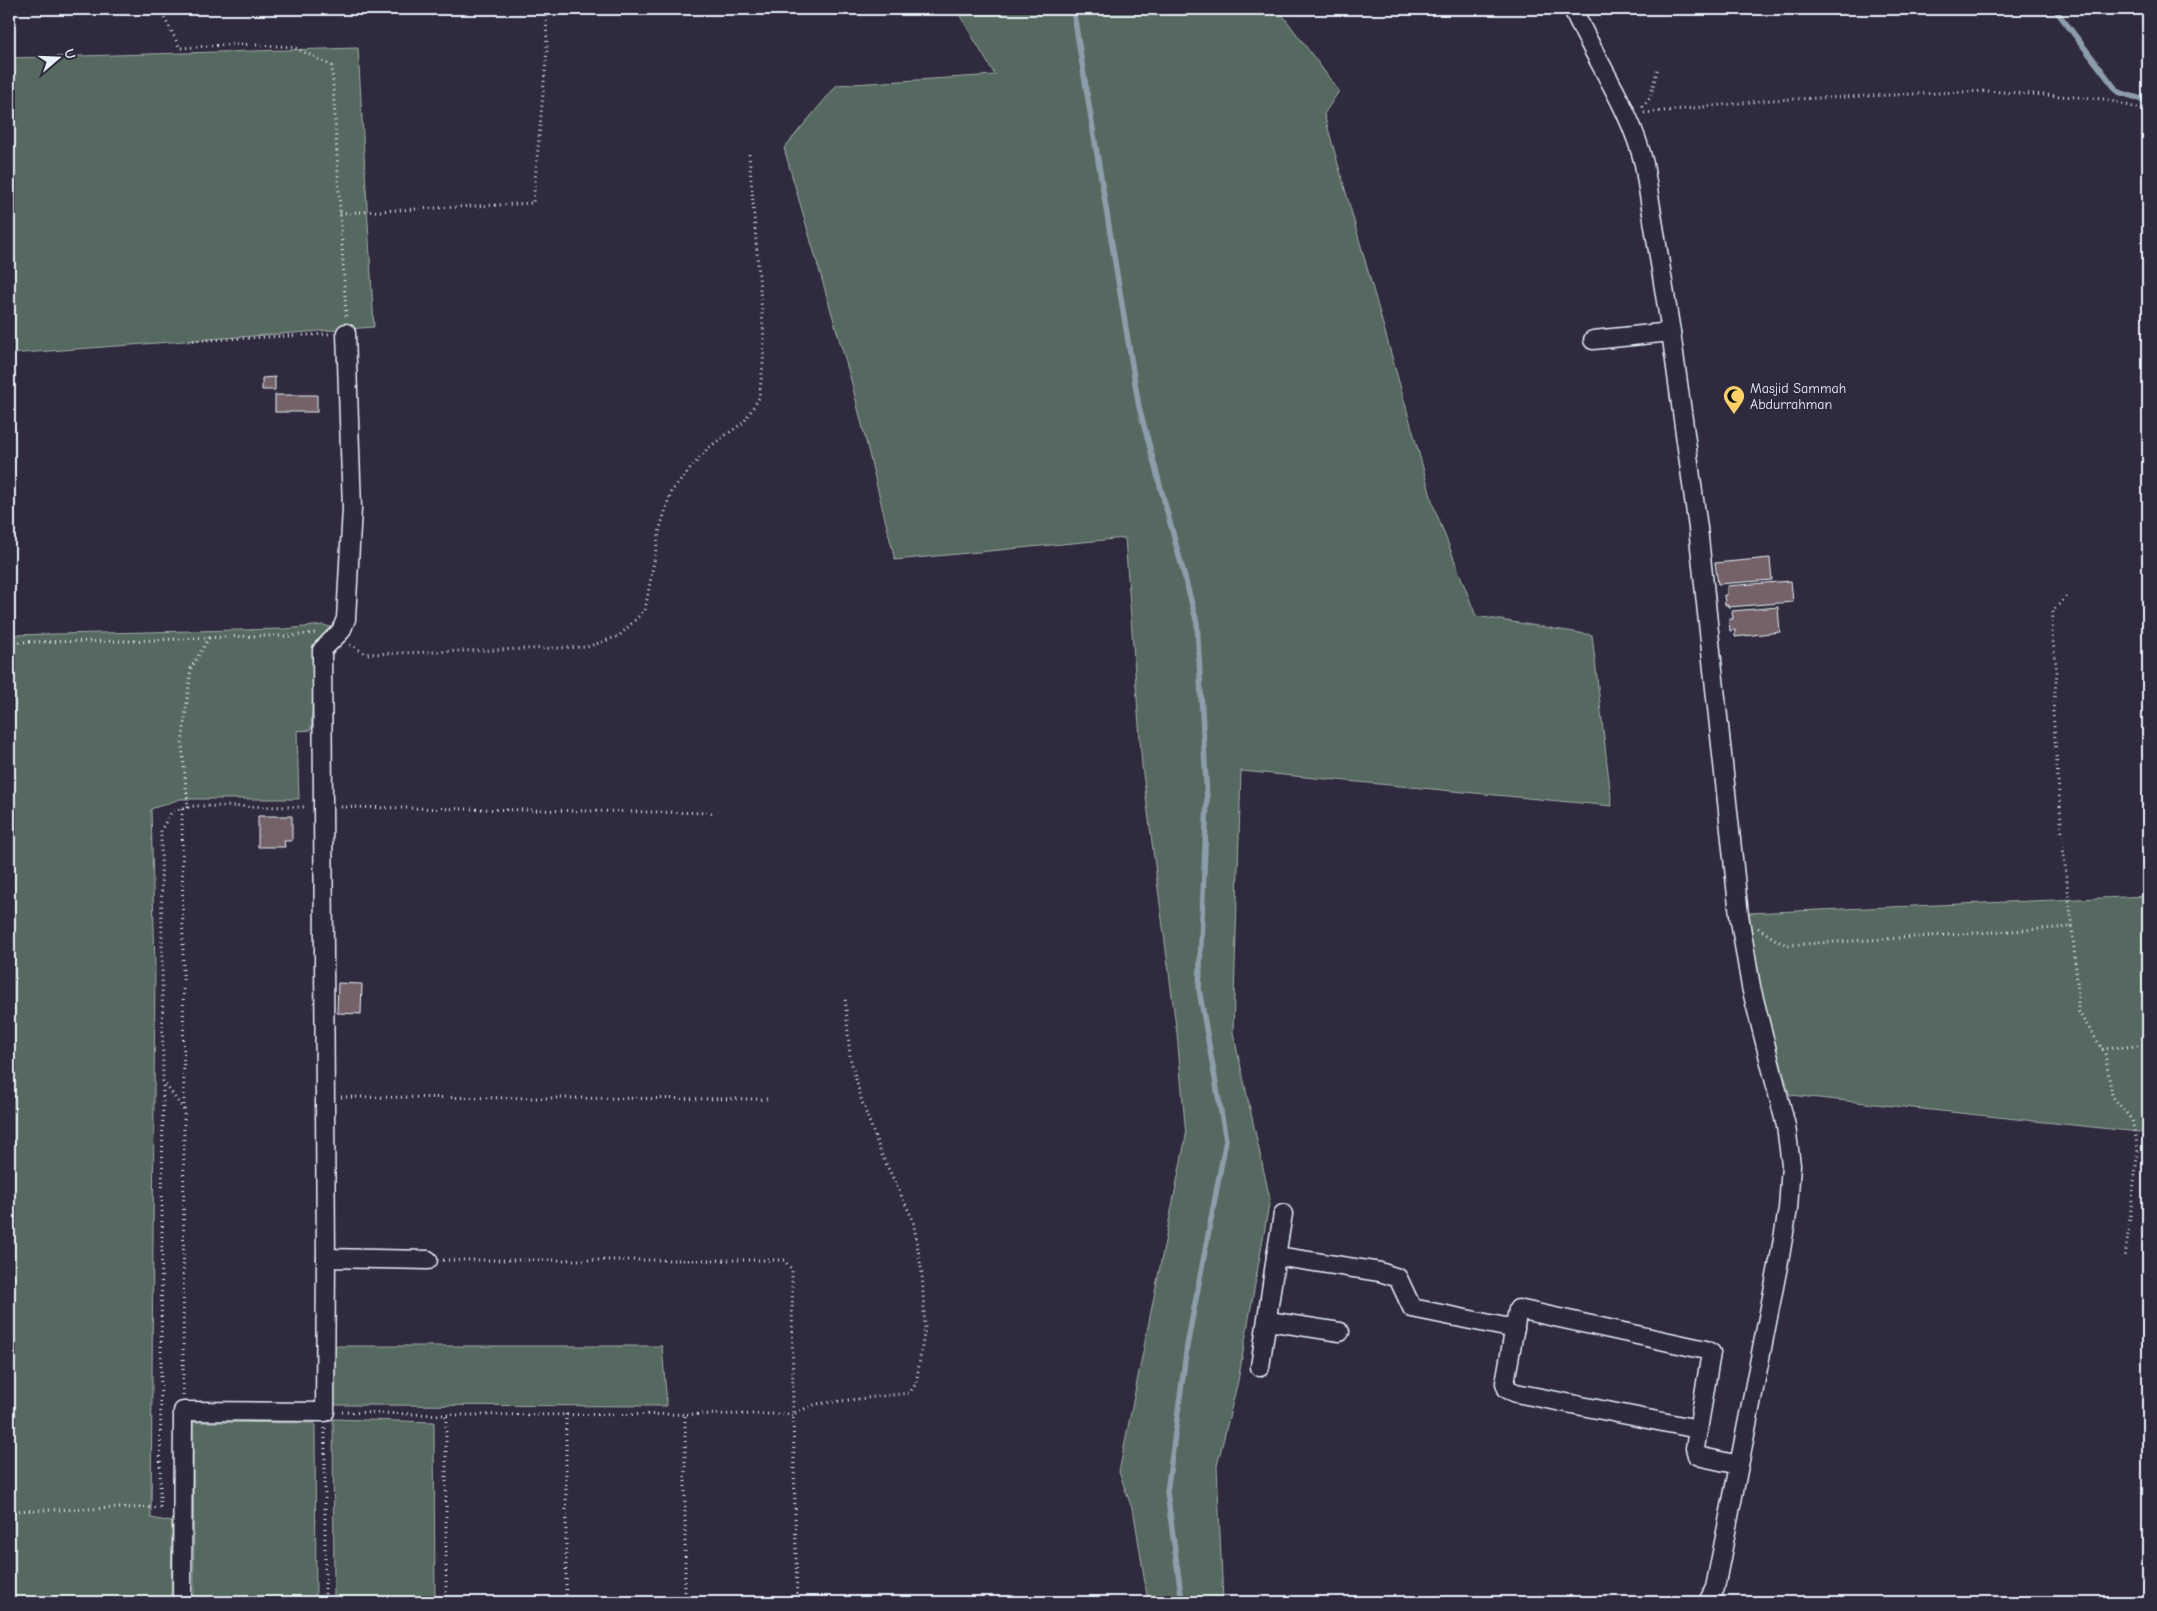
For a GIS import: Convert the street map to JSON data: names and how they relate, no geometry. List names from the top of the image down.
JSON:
{
  "places": {
    "mosque": ["Masjid Sammah Abdurrahman"]
  },
  "north": "right"
}
